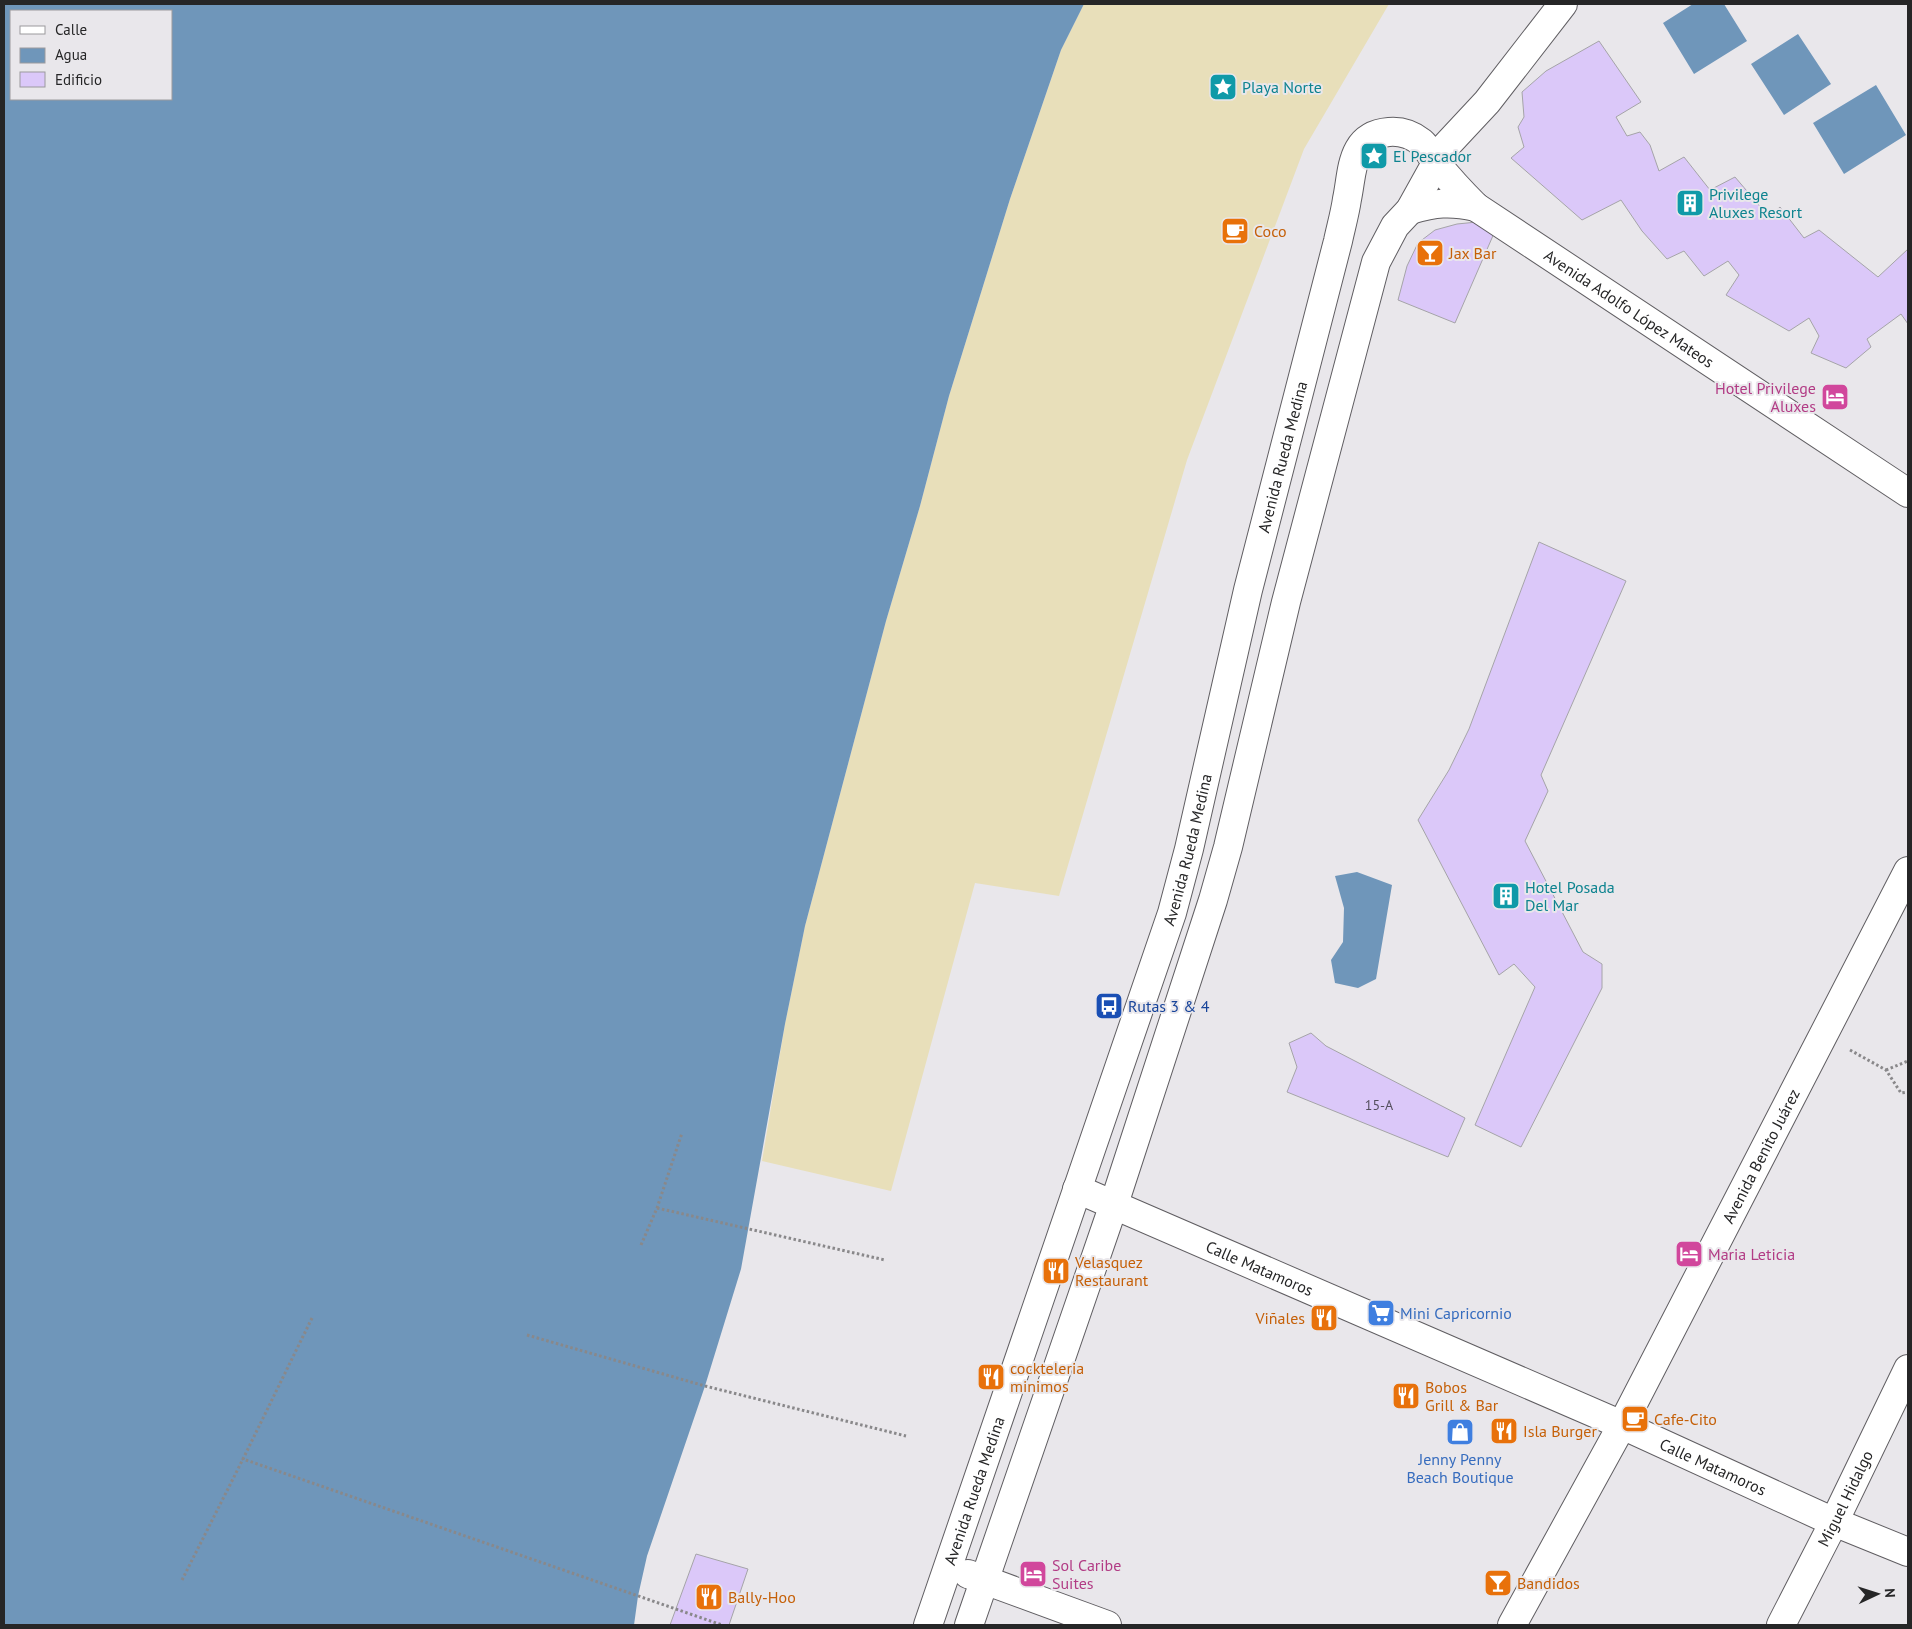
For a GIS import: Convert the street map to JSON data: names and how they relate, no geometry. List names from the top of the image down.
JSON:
{
  "streets": {
    "street": [
      "Avenida Adolfo López Mateos",
      "Avenida Rueda Medina",
      "Avenida Benito Juárez",
      "Calle Matamoros",
      "Miguel Hidalgo"
    ]
  },
  "crossings": [
    ["Avenida Adolfo López Mateos", "Avenida Rueda Medina"],
    ["Avenida Rueda Medina", "Calle Matamoros"],
    ["Avenida Benito Juárez", "Calle Matamoros"],
    ["Calle Matamoros", "Miguel Hidalgo"]
  ],
  "places": {
    "place": ["Playa Norte", "El Pescador"],
    "building": ["Privilege Aluxes Resort", "Hotel Posada Del Mar"],
    "cafe": ["Coco", "Cafe-Cito"],
    "bar": ["Jax Bar", "Bandidos"],
    "hotel": ["Hotel Privilege Aluxes", "Maria Leticia", "Sol Caribe Suites"],
    "bus stop": ["Rutas 3 & 4"],
    "restaurant": [
      "Velasquez Restaurant",
      "Viñales",
      "cockteleria minimos",
      "Bobos Grill & Bar",
      "Isla Burger",
      "Bally-Hoo"
    ],
    "supermarket": ["Mini Capricornio"],
    "shop": ["Jenny Penny Beach Boutique"]
  },
  "house_numbers": ["15-A"],
  "legend": ["Calle", "Agua", "Edificio"],
  "north": "right"
}
